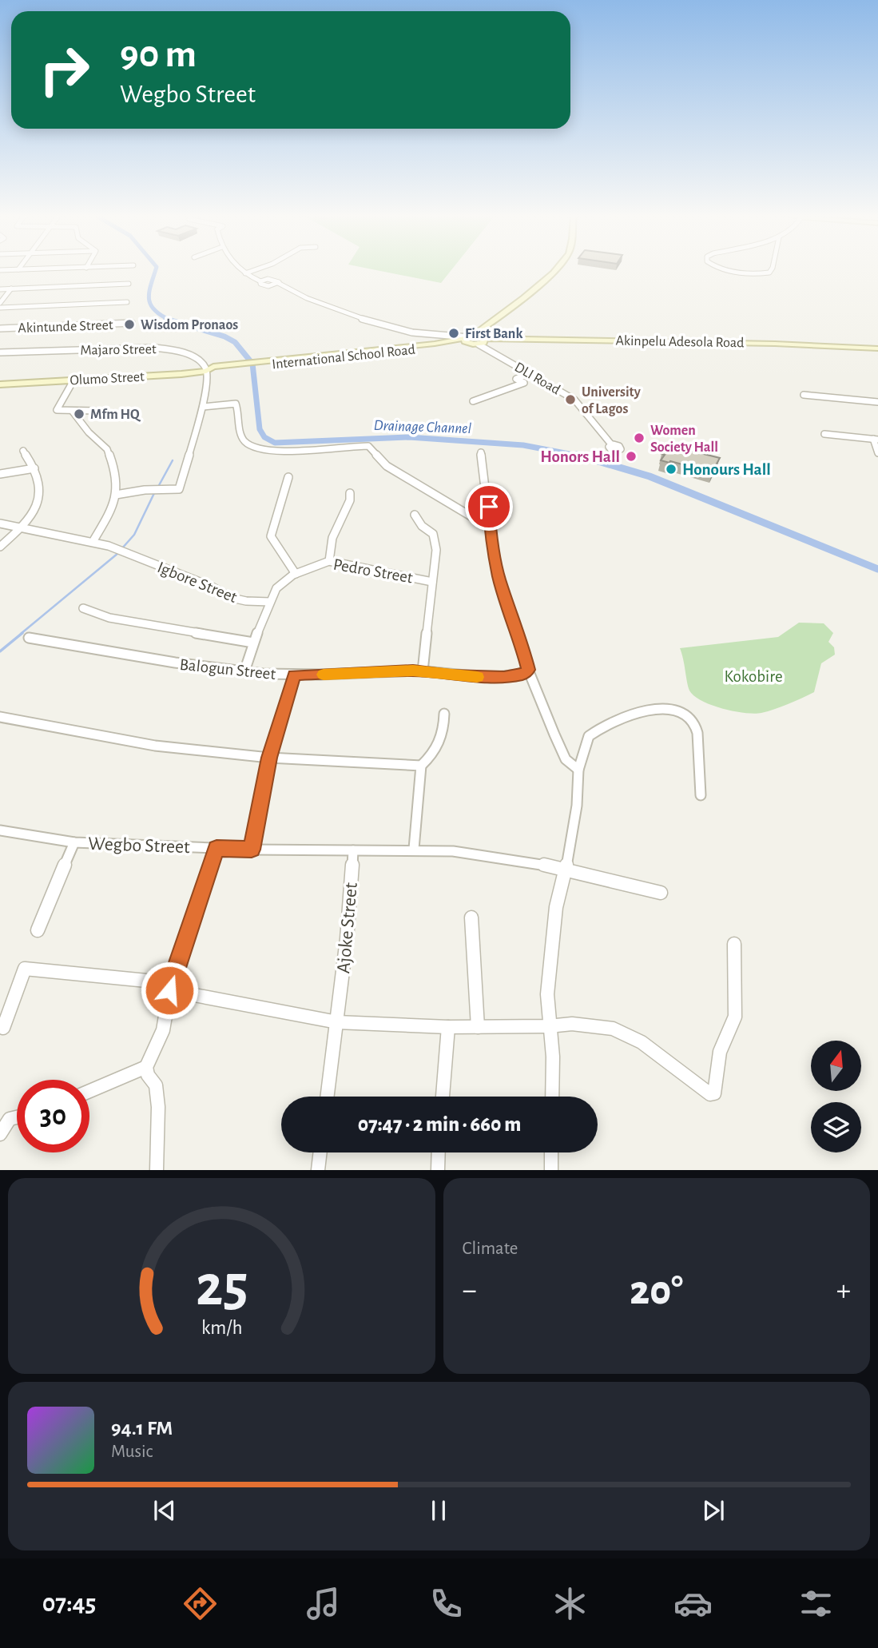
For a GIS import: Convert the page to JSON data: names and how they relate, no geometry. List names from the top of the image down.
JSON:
{
  "streets": {
    "street": [
      "Akintunde Street",
      "Akinpelu Adesola Road",
      "Majaro Street",
      "International School Road",
      "Olumo Street",
      "DLI Road",
      "Pedro Street",
      "Igbore Street",
      "Balogun Street",
      "Wegbo Street",
      "Ajoke Street"
    ]
  },
  "crossings": [
    ["Akinpelu Adesola Road", "International School Road"],
    ["Akinpelu Adesola Road", "DLI Road"],
    ["Majaro Street", "International School Road"],
    ["Majaro Street", "Olumo Street"],
    ["International School Road", "Olumo Street"],
    ["International School Road", "DLI Road"],
    ["Pedro Street", "Igbore Street"],
    ["Pedro Street", "Balogun Street"]
  ],
  "water": ["Drainage Channel"],
  "parks": ["Kokobire"],
  "places": [
    "Wisdom Pronaos",
    "First Bank",
    "University of Lagos",
    "Mfm HQ",
    "Women Society Hall",
    "Honors Hall",
    "Honours Hall"
  ],
  "north": "top",
  "page": {
    "turn": ["90 m", "Wegbo Street"],
    "limit": "30",
    "trip": "07:47 · 2 min · 660 m",
    "tile": "Climate",
    "heat": ["−", "20°", "+"],
    "song": ["94.1 FM", "Music"],
    "tabs": "07:45",
    "gauge": ["25", "km/h"]
  }
}
